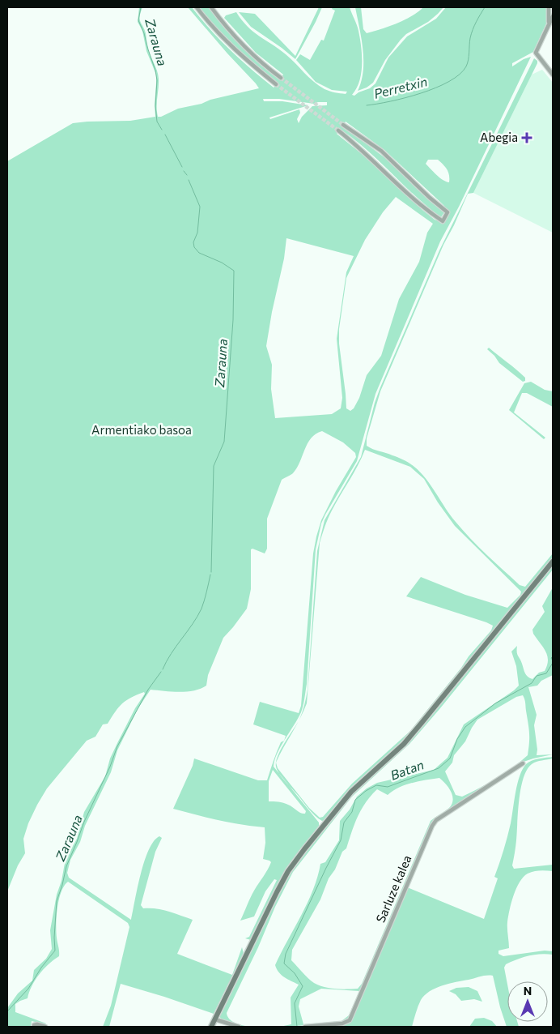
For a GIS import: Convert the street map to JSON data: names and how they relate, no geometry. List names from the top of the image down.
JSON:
{
  "streets": {
    "street": ["Sarluze kalea"]
  },
  "water": ["Zarauna", "Perretxin", "Batan"],
  "parks": ["Armentiako basoa"],
  "places": {
    "health": ["Abegia"]
  },
  "north": "top"
}
